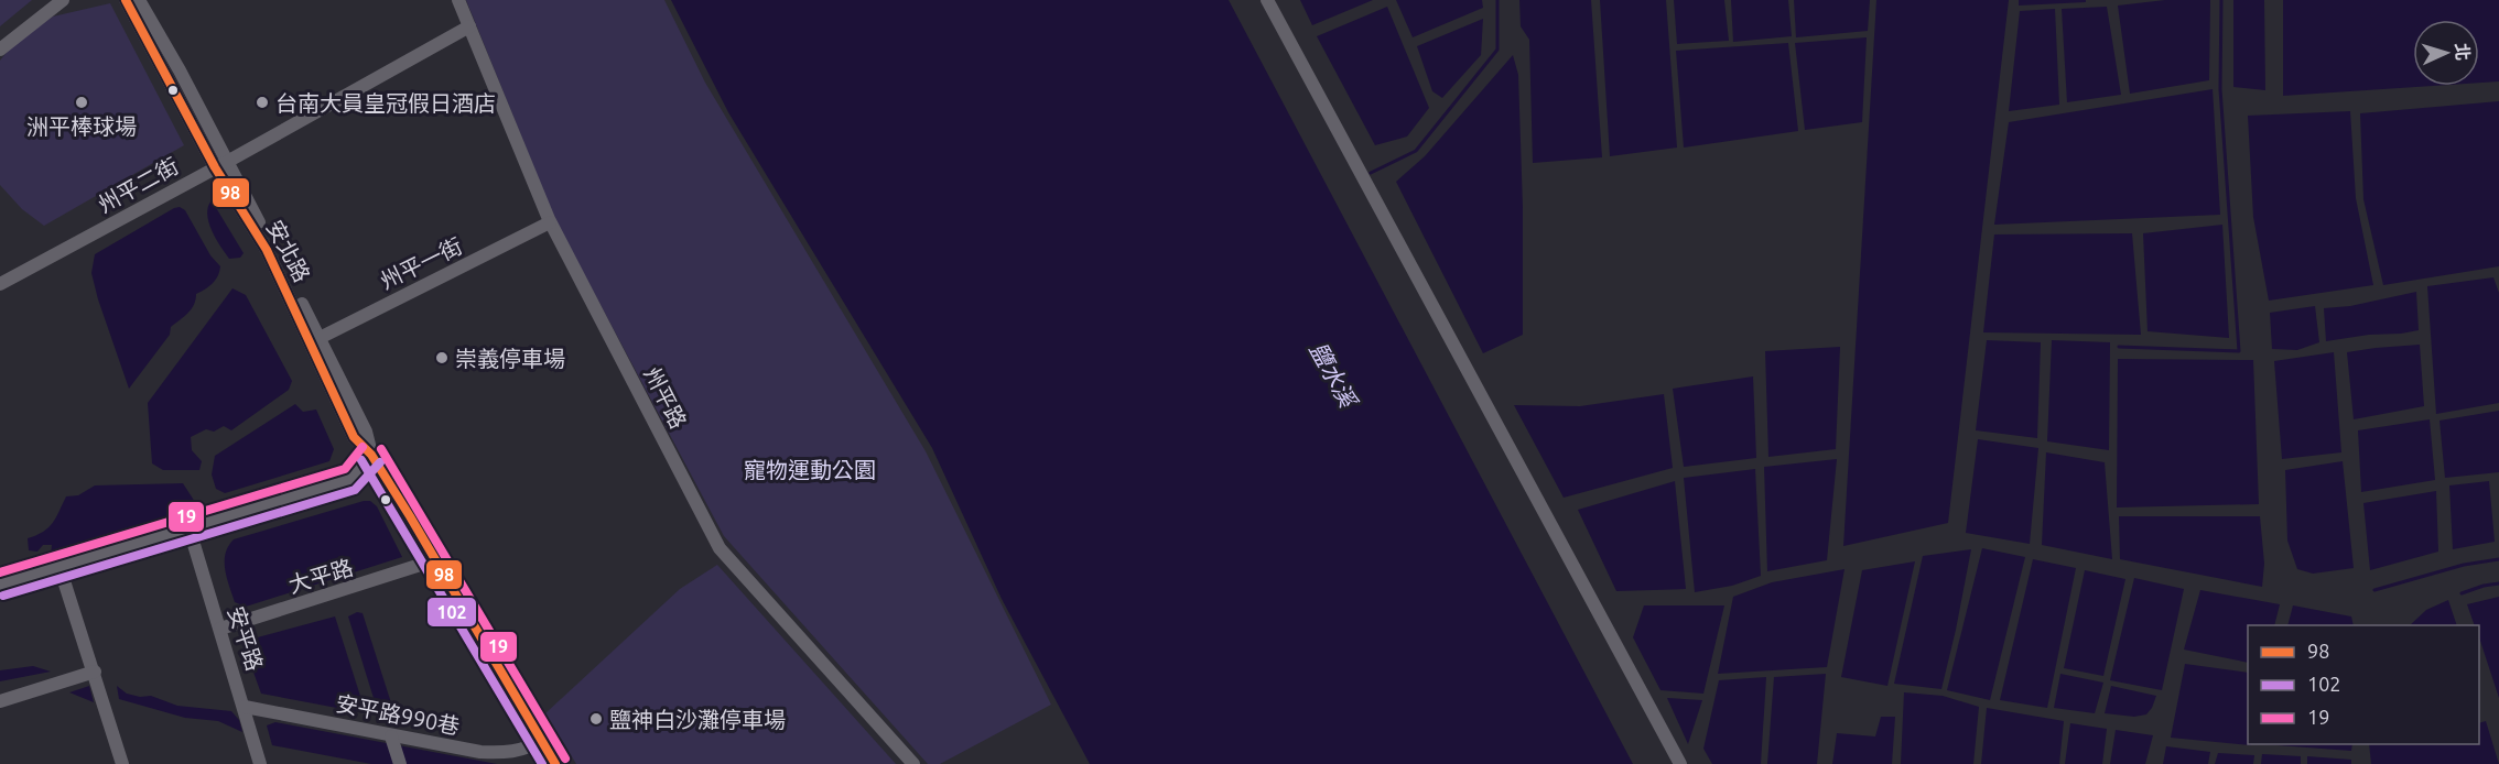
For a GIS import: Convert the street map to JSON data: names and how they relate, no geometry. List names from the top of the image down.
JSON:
{
  "streets": {
    "street": [
      "州平二街",
      "安北路",
      "州平一街",
      "州平路",
      "大平路",
      "安平路",
      "安平路990巷"
    ]
  },
  "crossings": [
    ["州平二街", "安北路"],
    ["州平二街", "州平路"],
    ["安北路", "州平一街"],
    ["安北路", "大平路"],
    ["安北路", "安平路990巷"],
    ["州平一街", "州平路"],
    ["大平路", "安平路"],
    ["安平路", "安平路990巷"]
  ],
  "water": ["鹽水溪"],
  "parks": ["寵物運動公園"],
  "places": [
    "洲平棒球場",
    "台南大員皇冠假日酒店",
    "崇義停車場",
    "鹽神白沙灘停車場"
  ],
  "lines": ["transit line 98", "transit line 19", "transit line 102"],
  "legend": ["98", "102", "19"],
  "north": "right"
}
